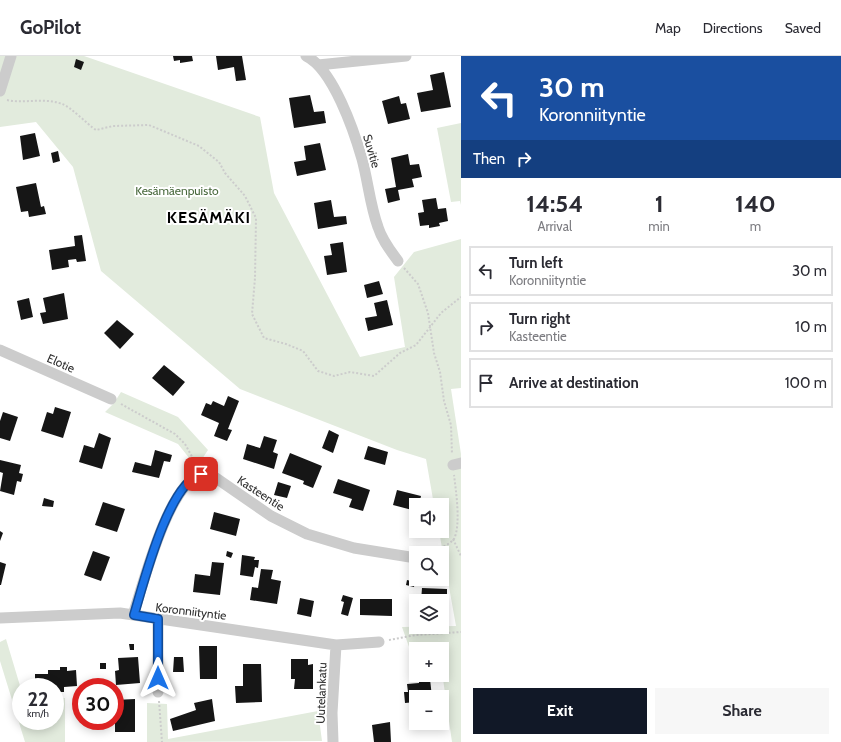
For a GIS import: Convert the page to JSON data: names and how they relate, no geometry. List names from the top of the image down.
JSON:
{
  "streets": {
    "street": [
      "Suvitie",
      "Elotie",
      "Kasteentie",
      "Koronniityntie",
      "Uutelankatu"
    ]
  },
  "crossings": [
    ["Koronniityntie", "Uutelankatu"]
  ],
  "districts": ["KESÄMÄKI"],
  "parks": ["Kesämäenpuisto"],
  "page": {
    "header": "GoPilot",
    "nav": ["Map", "Directions", "Saved"],
    "turn": ["30 m", "Koronniityntie"],
    "then": "Then",
    "eta": [
      "14:54",
      "Arrival",
      "1",
      "min",
      "140",
      "m"
    ],
    "list": [
      {
        "name": "Turn left",
        "note": "Koronniityntie",
        "value": "30 m"
      },
      {
        "name": "Turn right",
        "note": "Kasteentie",
        "value": "10 m"
      },
      {
        "name": "Arrive at destination",
        "value": "100 m"
      }
    ],
    "map_buttons": ["+", "−"],
    "speed": "22 km/h",
    "limit": "30",
    "buttons": ["Exit", "Share"]
  }
}
